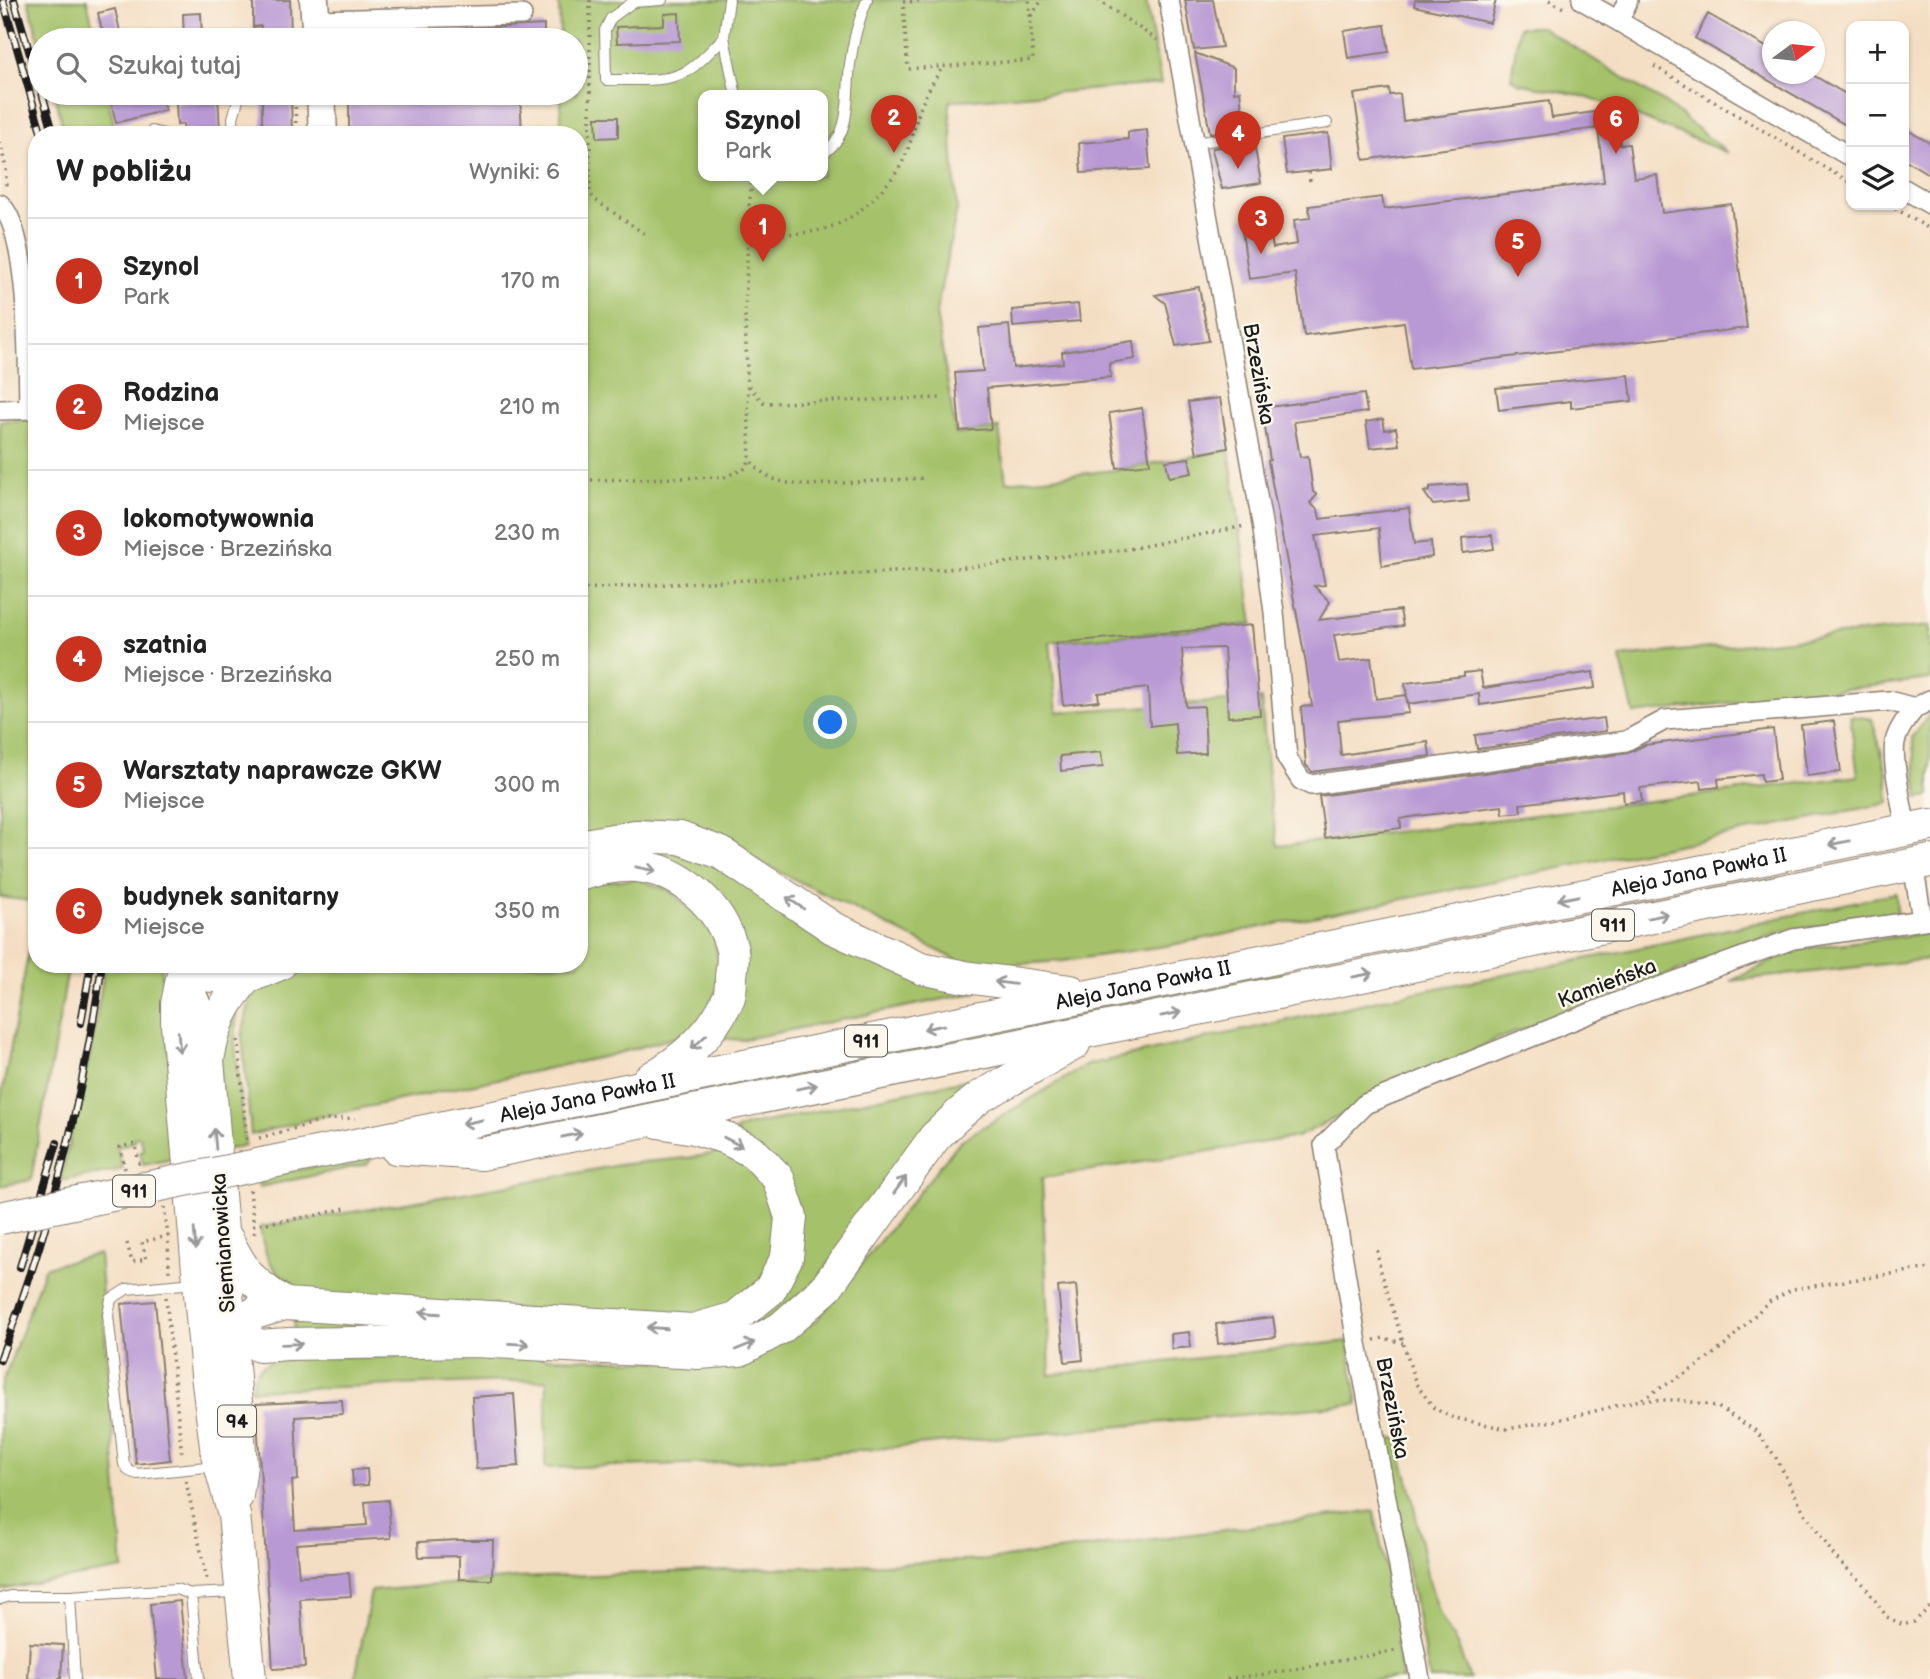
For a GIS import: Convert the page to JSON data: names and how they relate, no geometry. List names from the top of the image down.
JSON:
{
  "streets": {
    "main road": [
      "Aleja Jana Pawła II",
      "911",
      "Siemianowicka",
      "94"
    ],
    "street": ["Brzezińska", "Kamieńska"]
  },
  "crossings": [
    ["Brzezińska", "Kamieńska"]
  ],
  "north": "right",
  "page": {
    "map_buttons": ["+", "−"],
    "search": "Szukaj tutaj",
    "popup": ["Szynol", "Park"],
    "pins": [
      "2",
      "6",
      "4",
      "3",
      "1",
      "5"
    ],
    "heading": ["W pobliżu", "Wyniki: 6"],
    "list": [
      {
        "mark": "1",
        "name": "Szynol",
        "note": "Park",
        "value": "170 m"
      },
      {
        "mark": "2",
        "name": "Rodzina",
        "note": "Miejsce",
        "value": "210 m"
      },
      {
        "mark": "3",
        "name": "lokomotywownia",
        "note": "Miejsce · Brzezińska",
        "value": "230 m"
      },
      {
        "mark": "4",
        "name": "szatnia",
        "note": "Miejsce · Brzezińska",
        "value": "250 m"
      },
      {
        "mark": "5",
        "name": "Warsztaty naprawcze GKW",
        "note": "Miejsce",
        "value": "300 m"
      },
      {
        "mark": "6",
        "name": "budynek sanitarny",
        "note": "Miejsce",
        "value": "350 m"
      }
    ]
  }
}
